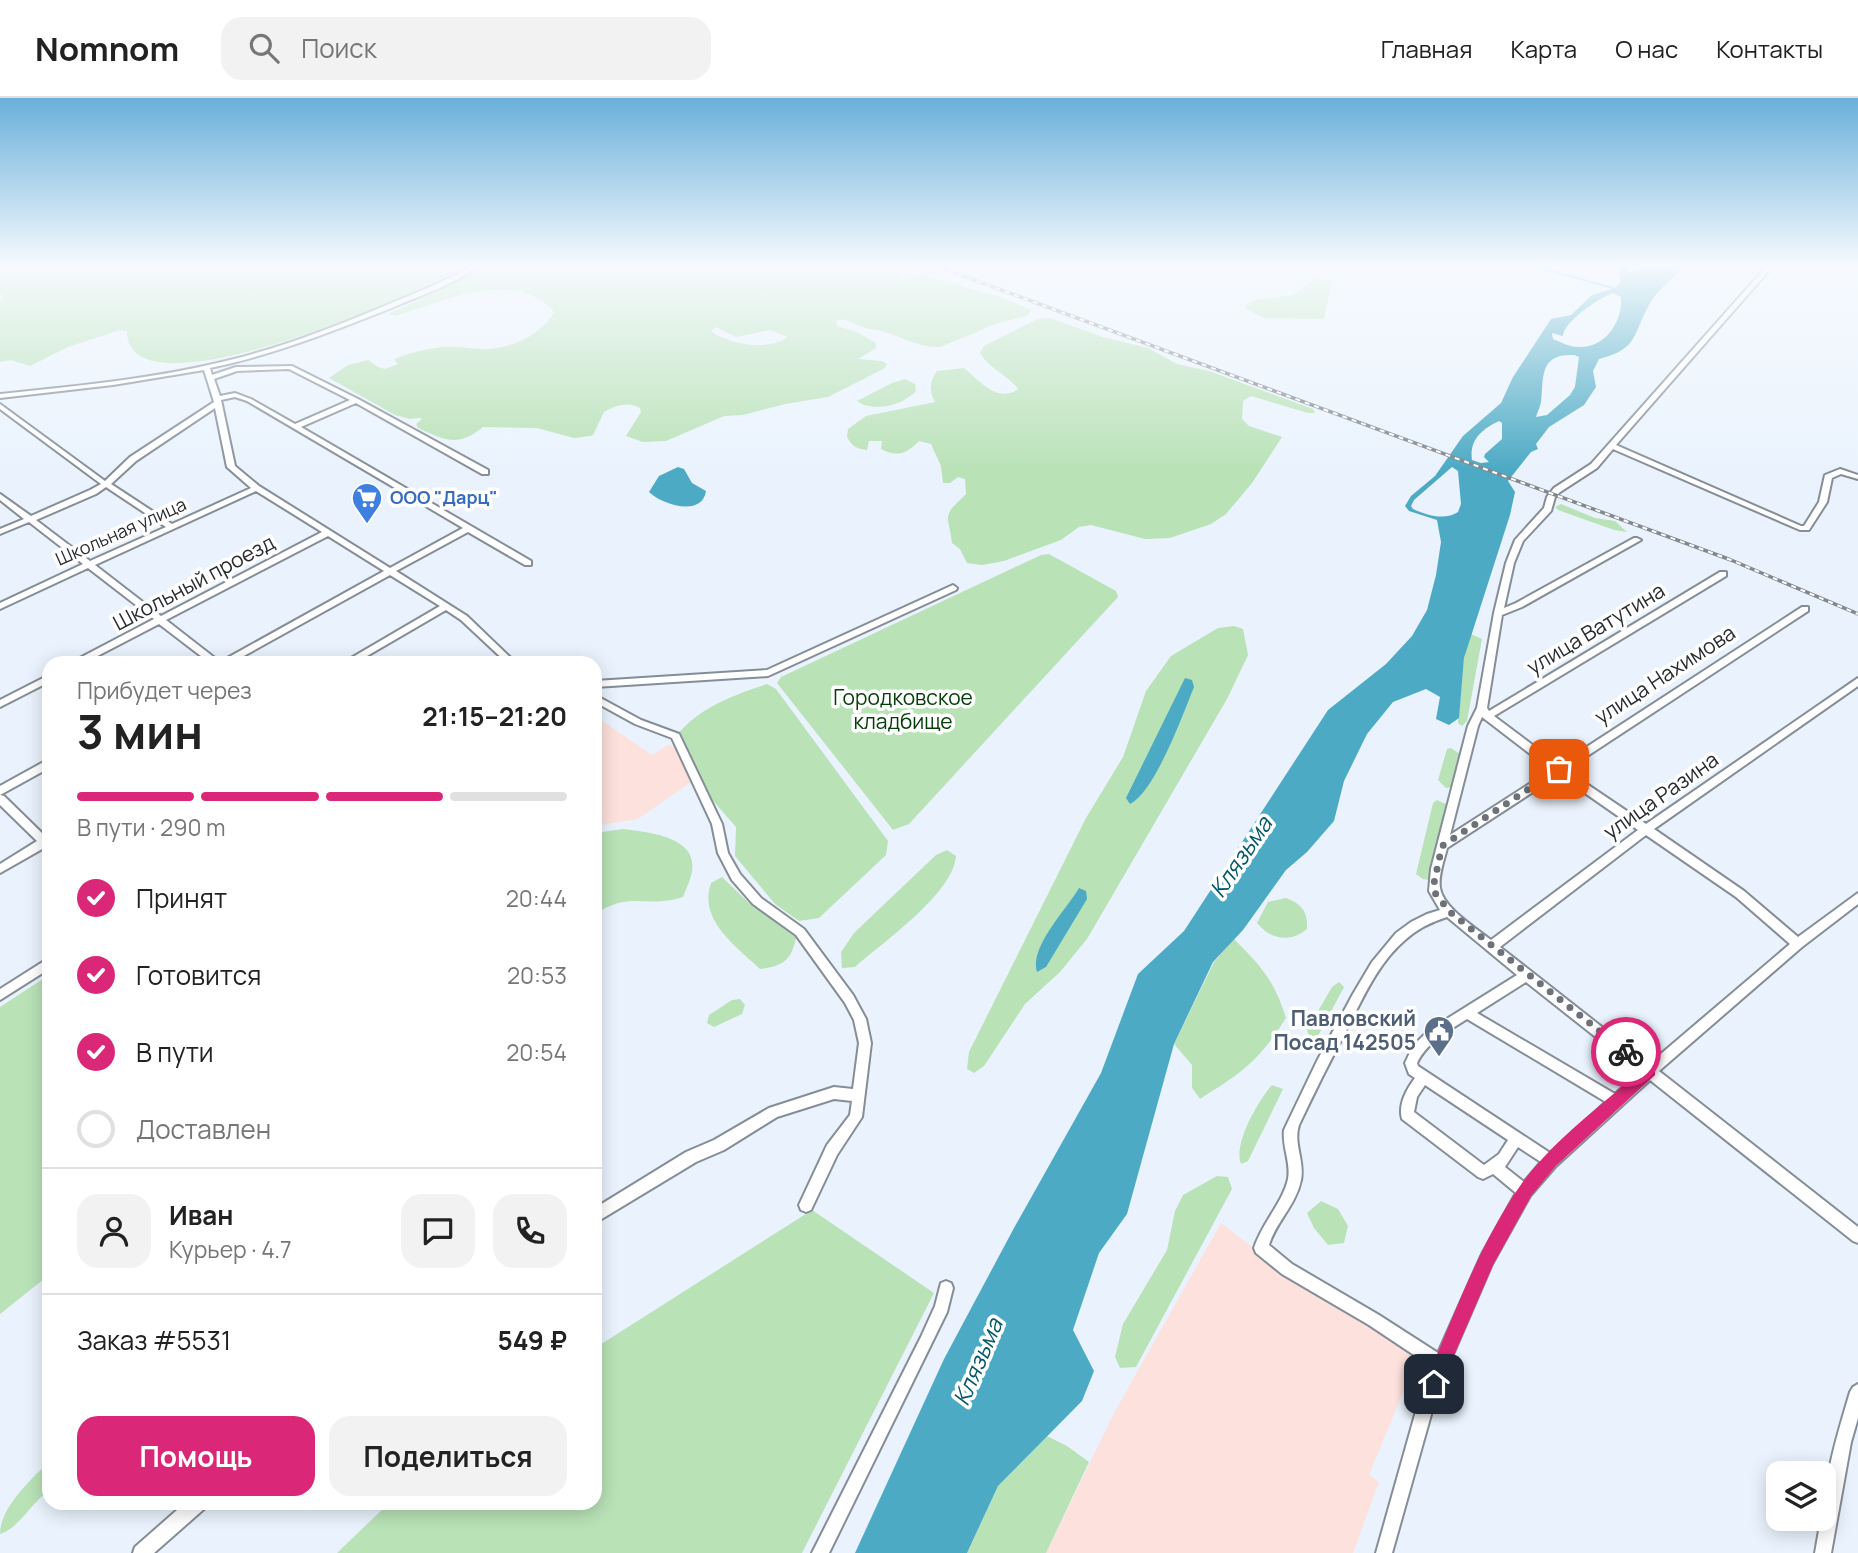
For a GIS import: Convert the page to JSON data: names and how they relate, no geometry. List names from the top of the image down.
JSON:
{
  "streets": {
    "street": [
      "Школьная улица",
      "Школьный проезд",
      "улица Ватутина",
      "улица Нахимова",
      "улица Разина"
    ]
  },
  "water": ["Клязьма"],
  "parks": ["Городковское кладбище"],
  "places": {
    "supermarket": ["ООО \"Дарц\""],
    "public building": ["Павловский Посад 142505"]
  },
  "page": {
    "header": "Nomnom",
    "search": "Поиск",
    "nav": [
      "Главная",
      "Карта",
      "О нас",
      "Контакты"
    ],
    "heading": ["3 мин", "Прибудет через", "21:15–21:20"],
    "panel": [
      "Иван",
      "Курьер · 4.7",
      "Заказ #5531",
      "549 ₽"
    ],
    "bar": "В пути · 290 m",
    "list": [
      ["Принят", "20:44"],
      ["Готовится", "20:53"],
      ["В пути", "20:54"],
      "Доставлен"
    ],
    "buttons": ["Помощь", "Поделиться"]
  }
}
